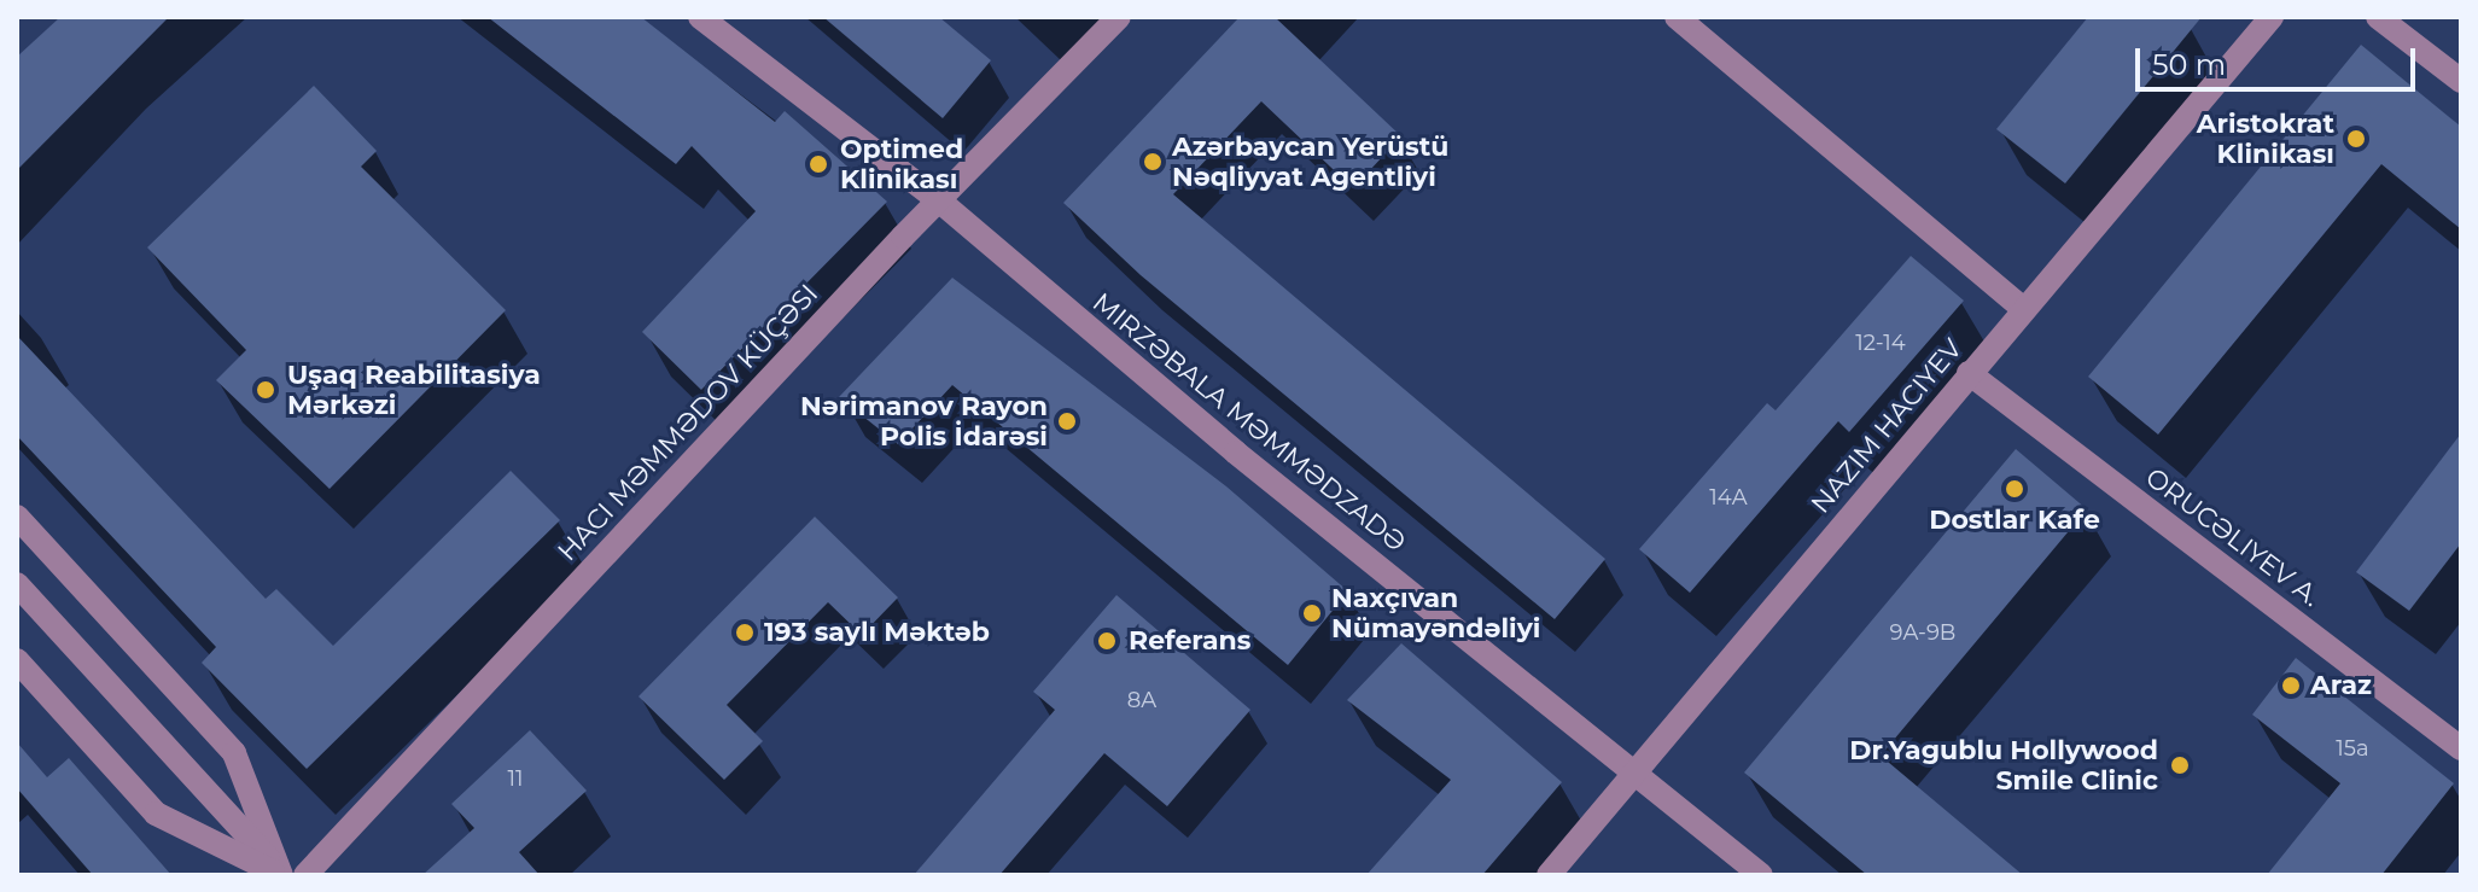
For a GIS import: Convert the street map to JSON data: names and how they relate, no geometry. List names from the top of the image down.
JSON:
{
  "streets": {
    "street": ["MIRZƏBALA MƏMMƏDZADƏ", "ORUCƏLIYEV A."]
  },
  "places": [
    "Aristokrat Klinikası",
    "Azərbaycan Yerüstü Nəqliyyat Agentliyi",
    "Optimed Klinikası",
    "Uşaq Reabilitasiya Mərkəzi",
    "Nərimanov Rayon Polis İdarəsi",
    "Dostlar Kafe",
    "Naxçıvan Nümayəndəliyi",
    "193 saylı Məktəb",
    "Referans",
    "Araz",
    "Dr.Yagublu Hollywood Smile Clinic"
  ],
  "house_numbers": [
    "12-14",
    "14A",
    "9A-9B",
    "8A",
    "15a",
    "11"
  ],
  "scale_bar": "50 m"
}
